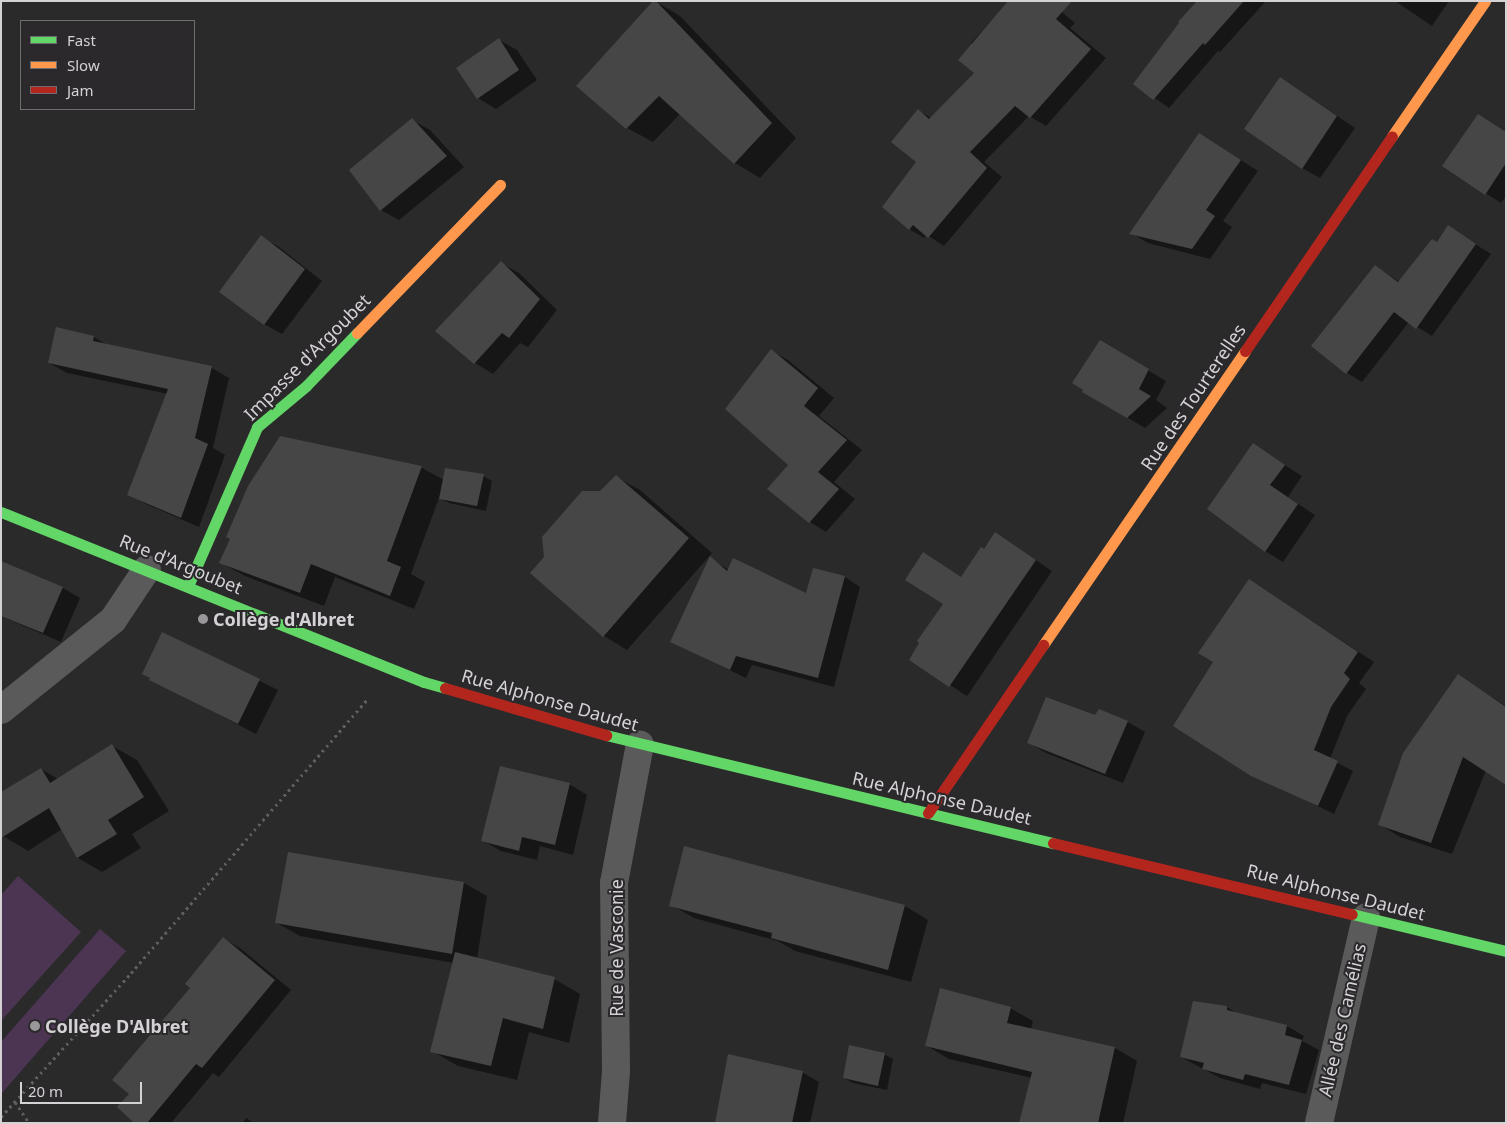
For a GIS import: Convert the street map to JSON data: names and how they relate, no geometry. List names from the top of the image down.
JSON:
{
  "streets": {
    "street": [
      "Impasse d'Argoubet",
      "Rue des Tourterelles",
      "Rue d'Argoubet",
      "Rue Alphonse Daudet",
      "Rue de Vasconie",
      "Allée des Camélias"
    ]
  },
  "crossings": [
    ["Impasse d'Argoubet", "Rue d'Argoubet"],
    ["Rue des Tourterelles", "Rue Alphonse Daudet"],
    ["Rue d'Argoubet", "Rue Alphonse Daudet"],
    ["Rue Alphonse Daudet", "Rue de Vasconie"],
    ["Rue Alphonse Daudet", "Allée des Camélias"]
  ],
  "places": ["Collège d'Albret", "Collège D'Albret"],
  "legend": ["Fast", "Slow", "Jam"],
  "scale_bar": "20 m"
}
